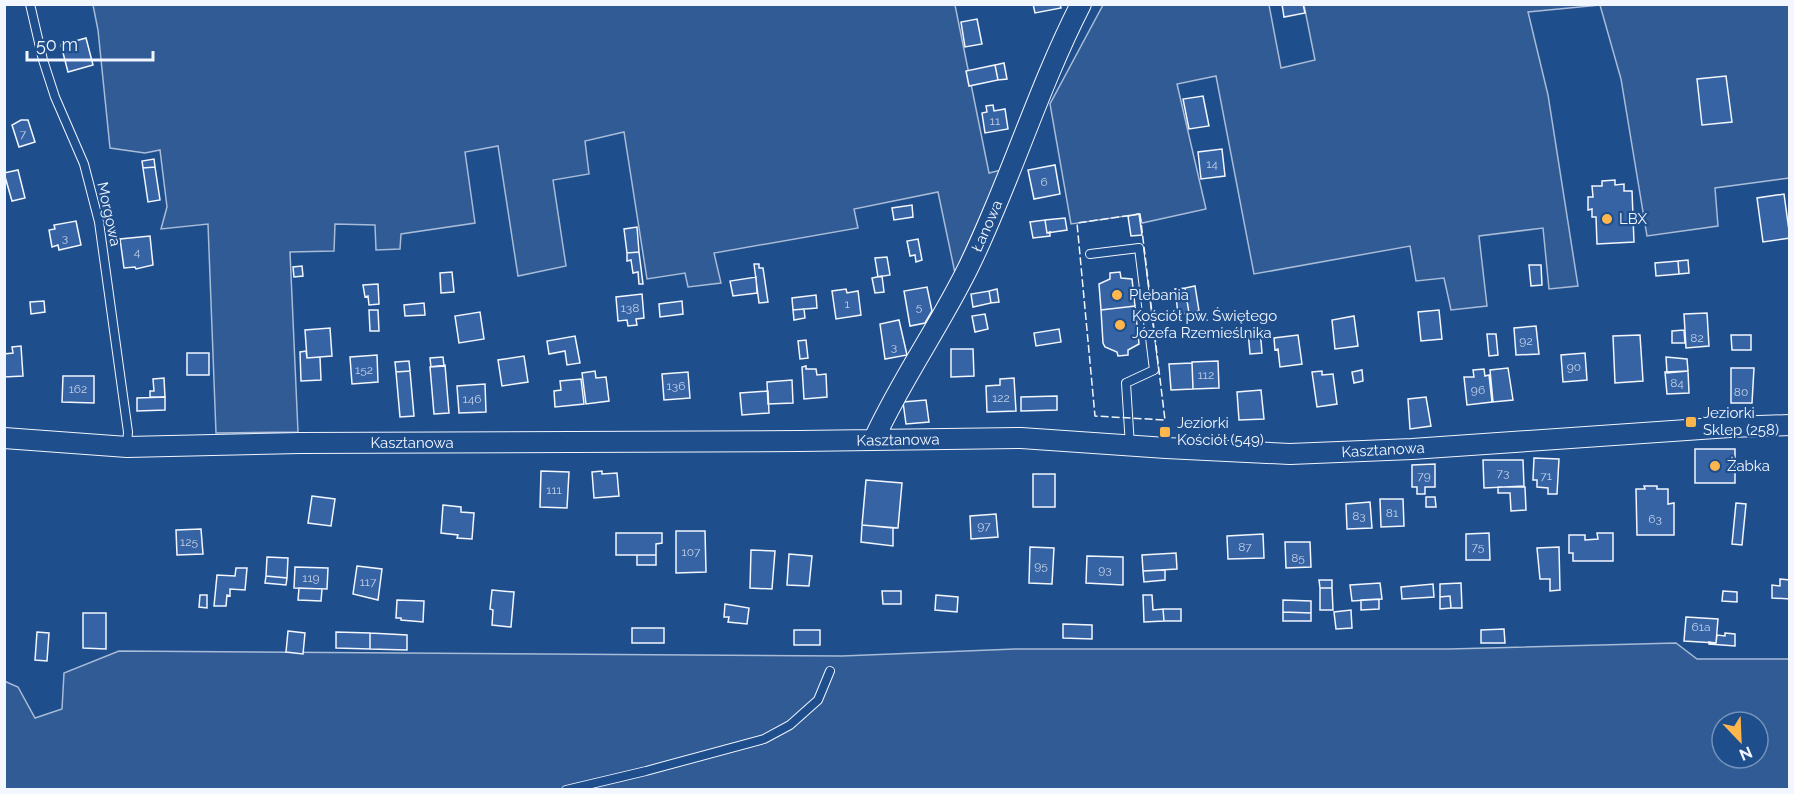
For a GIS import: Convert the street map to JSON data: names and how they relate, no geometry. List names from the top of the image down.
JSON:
{
  "streets": {
    "street": ["Łanowa", "Kasztanowa"],
    "lane": ["Morgowa"]
  },
  "crossings": [
    ["Morgowa", "Kasztanowa"],
    ["Łanowa", "Kasztanowa"]
  ],
  "places": {
    "other": [
      "LBX",
      "Plebania",
      "Kościół pw. Świętego Józefa Rzemieślnika",
      "Żabka"
    ],
    "transit": ["Jeziorki Sklep (258)", "Jeziorki Kościół (549)"]
  },
  "house_numbers": [
    "11",
    "7",
    "14",
    "6",
    "3",
    "4",
    "1",
    "5",
    "138",
    "82",
    "92",
    "3",
    "90",
    "152",
    "112",
    "84",
    "136",
    "162",
    "96",
    "80",
    "122",
    "146",
    "73",
    "79",
    "71",
    "111",
    "81",
    "83",
    "63",
    "97",
    "125",
    "87",
    "75",
    "107",
    "85",
    "95",
    "93",
    "119",
    "117",
    "61a"
  ],
  "scale_bar": "50 m",
  "north": "bottom right"
}
